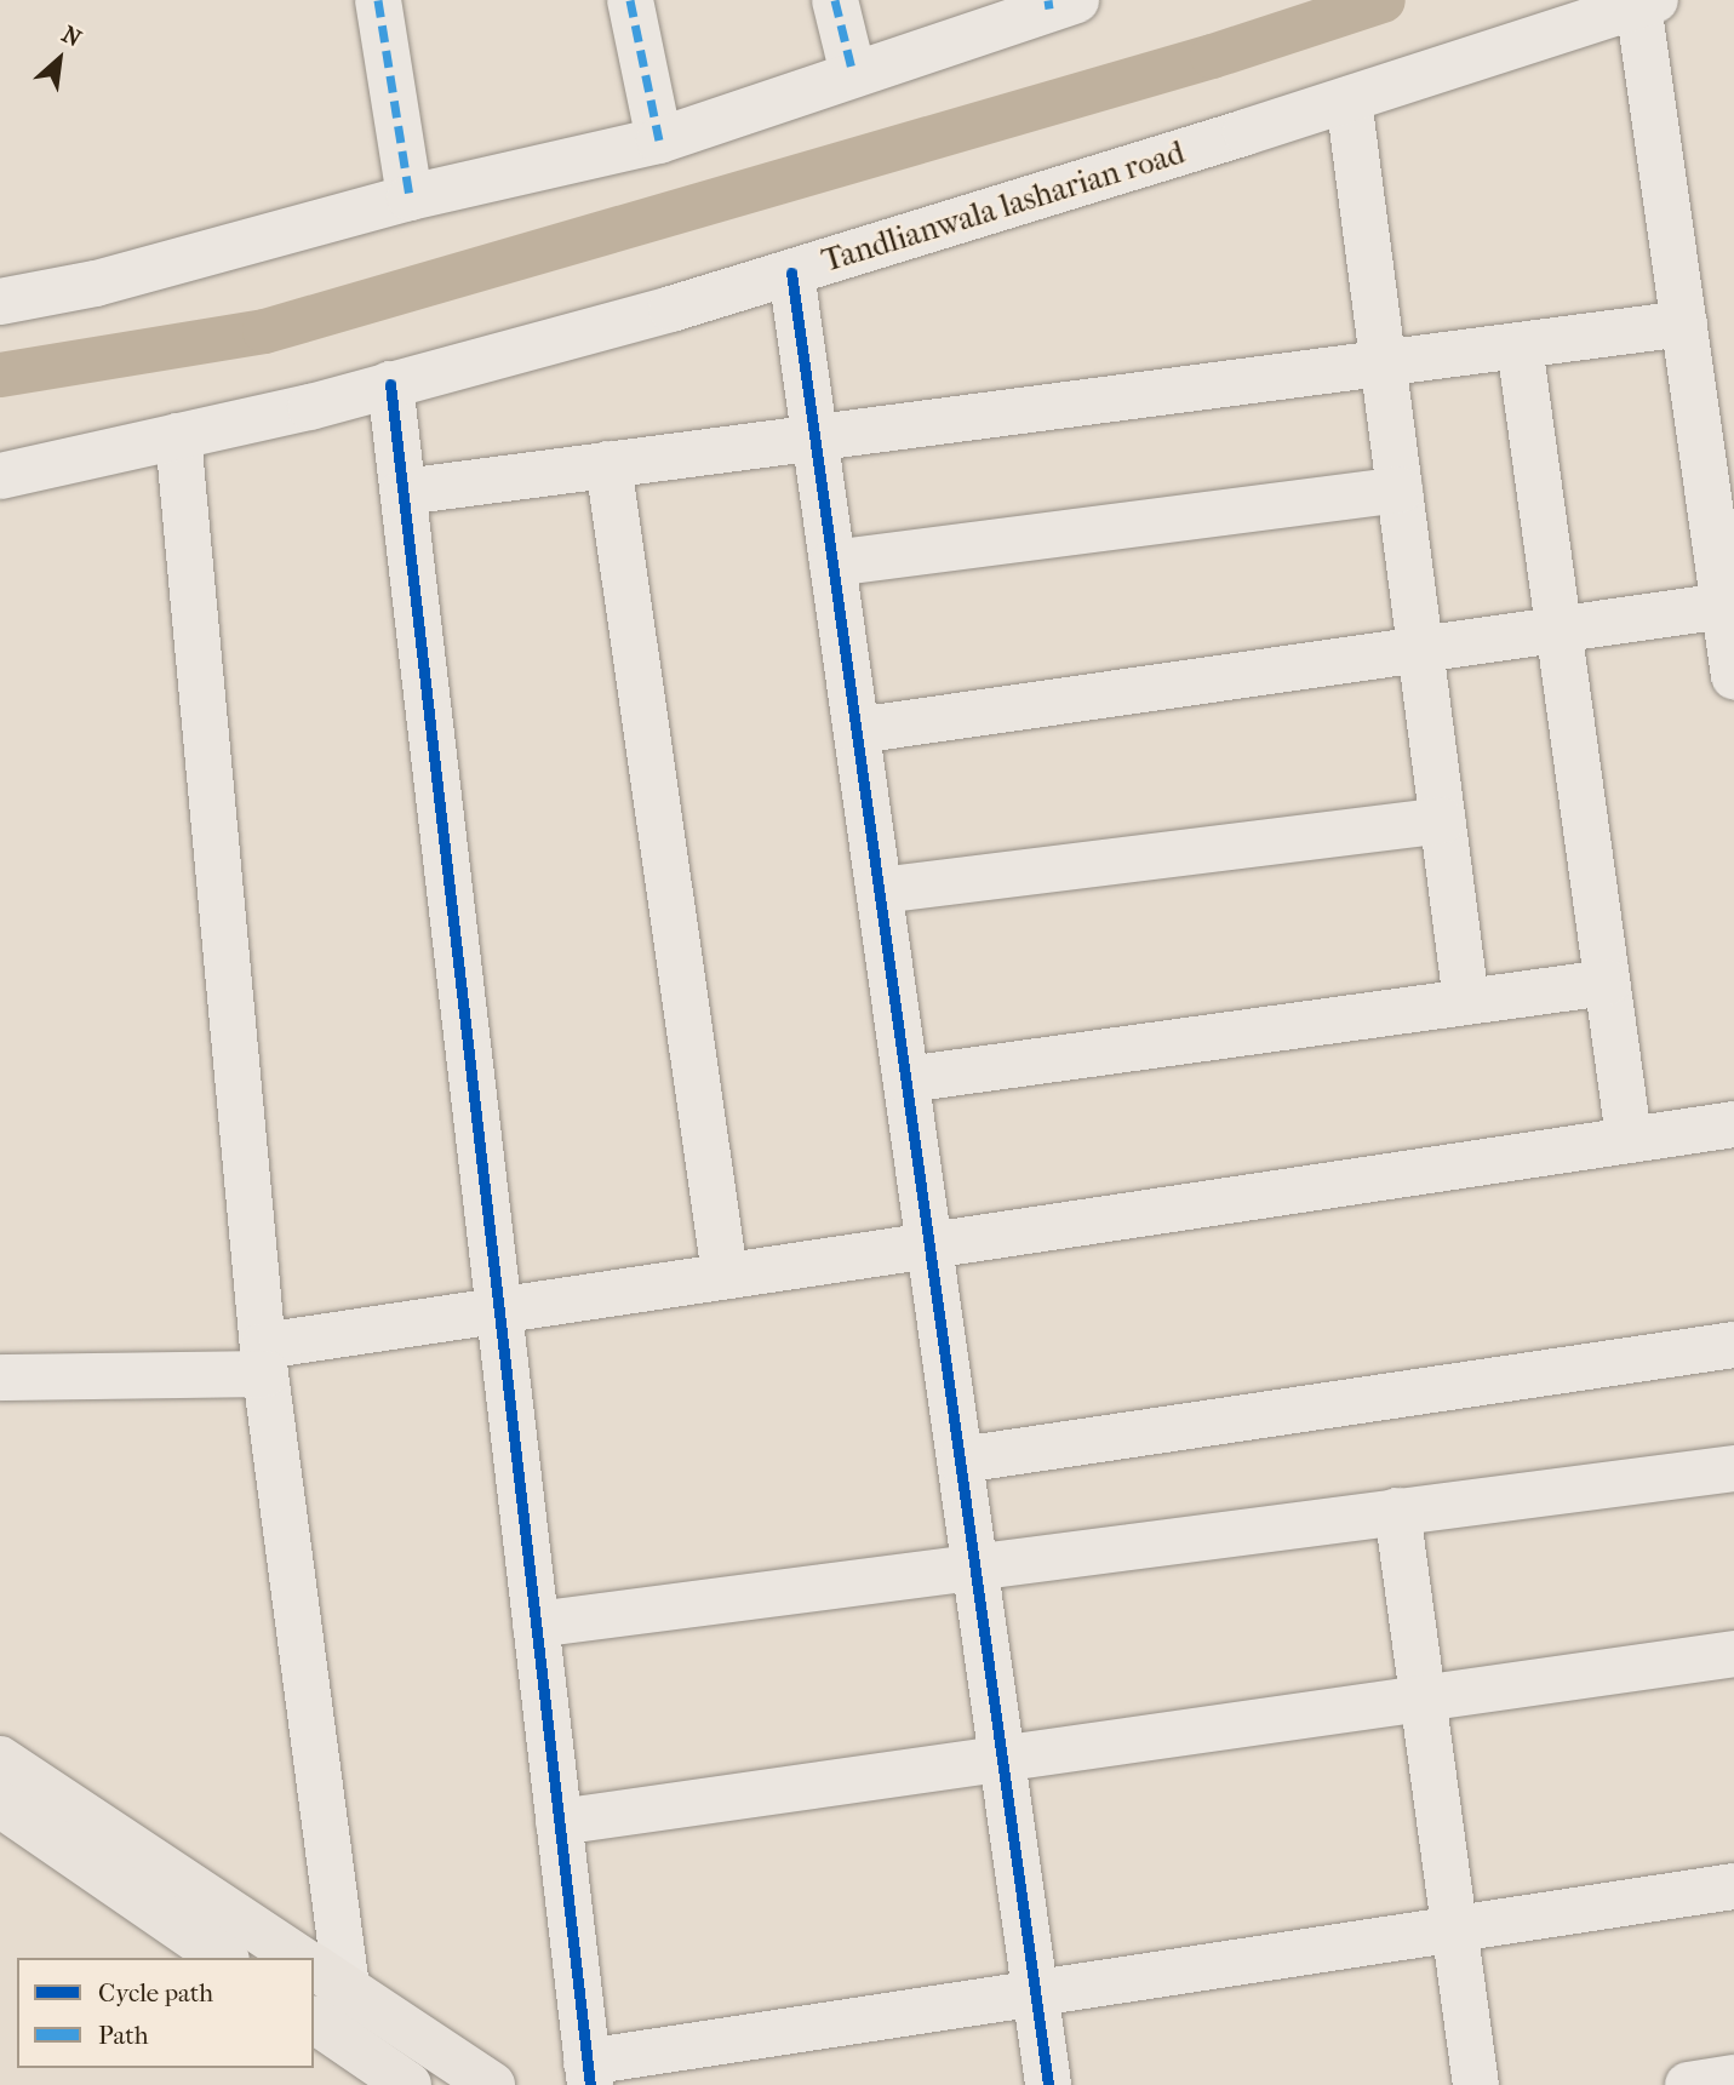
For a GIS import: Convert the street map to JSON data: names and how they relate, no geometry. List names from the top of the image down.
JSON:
{
  "streets": {
    "street": ["Tandlianwala lasharian road"]
  },
  "legend": ["Cycle path", "Path"],
  "north": "top right"
}
